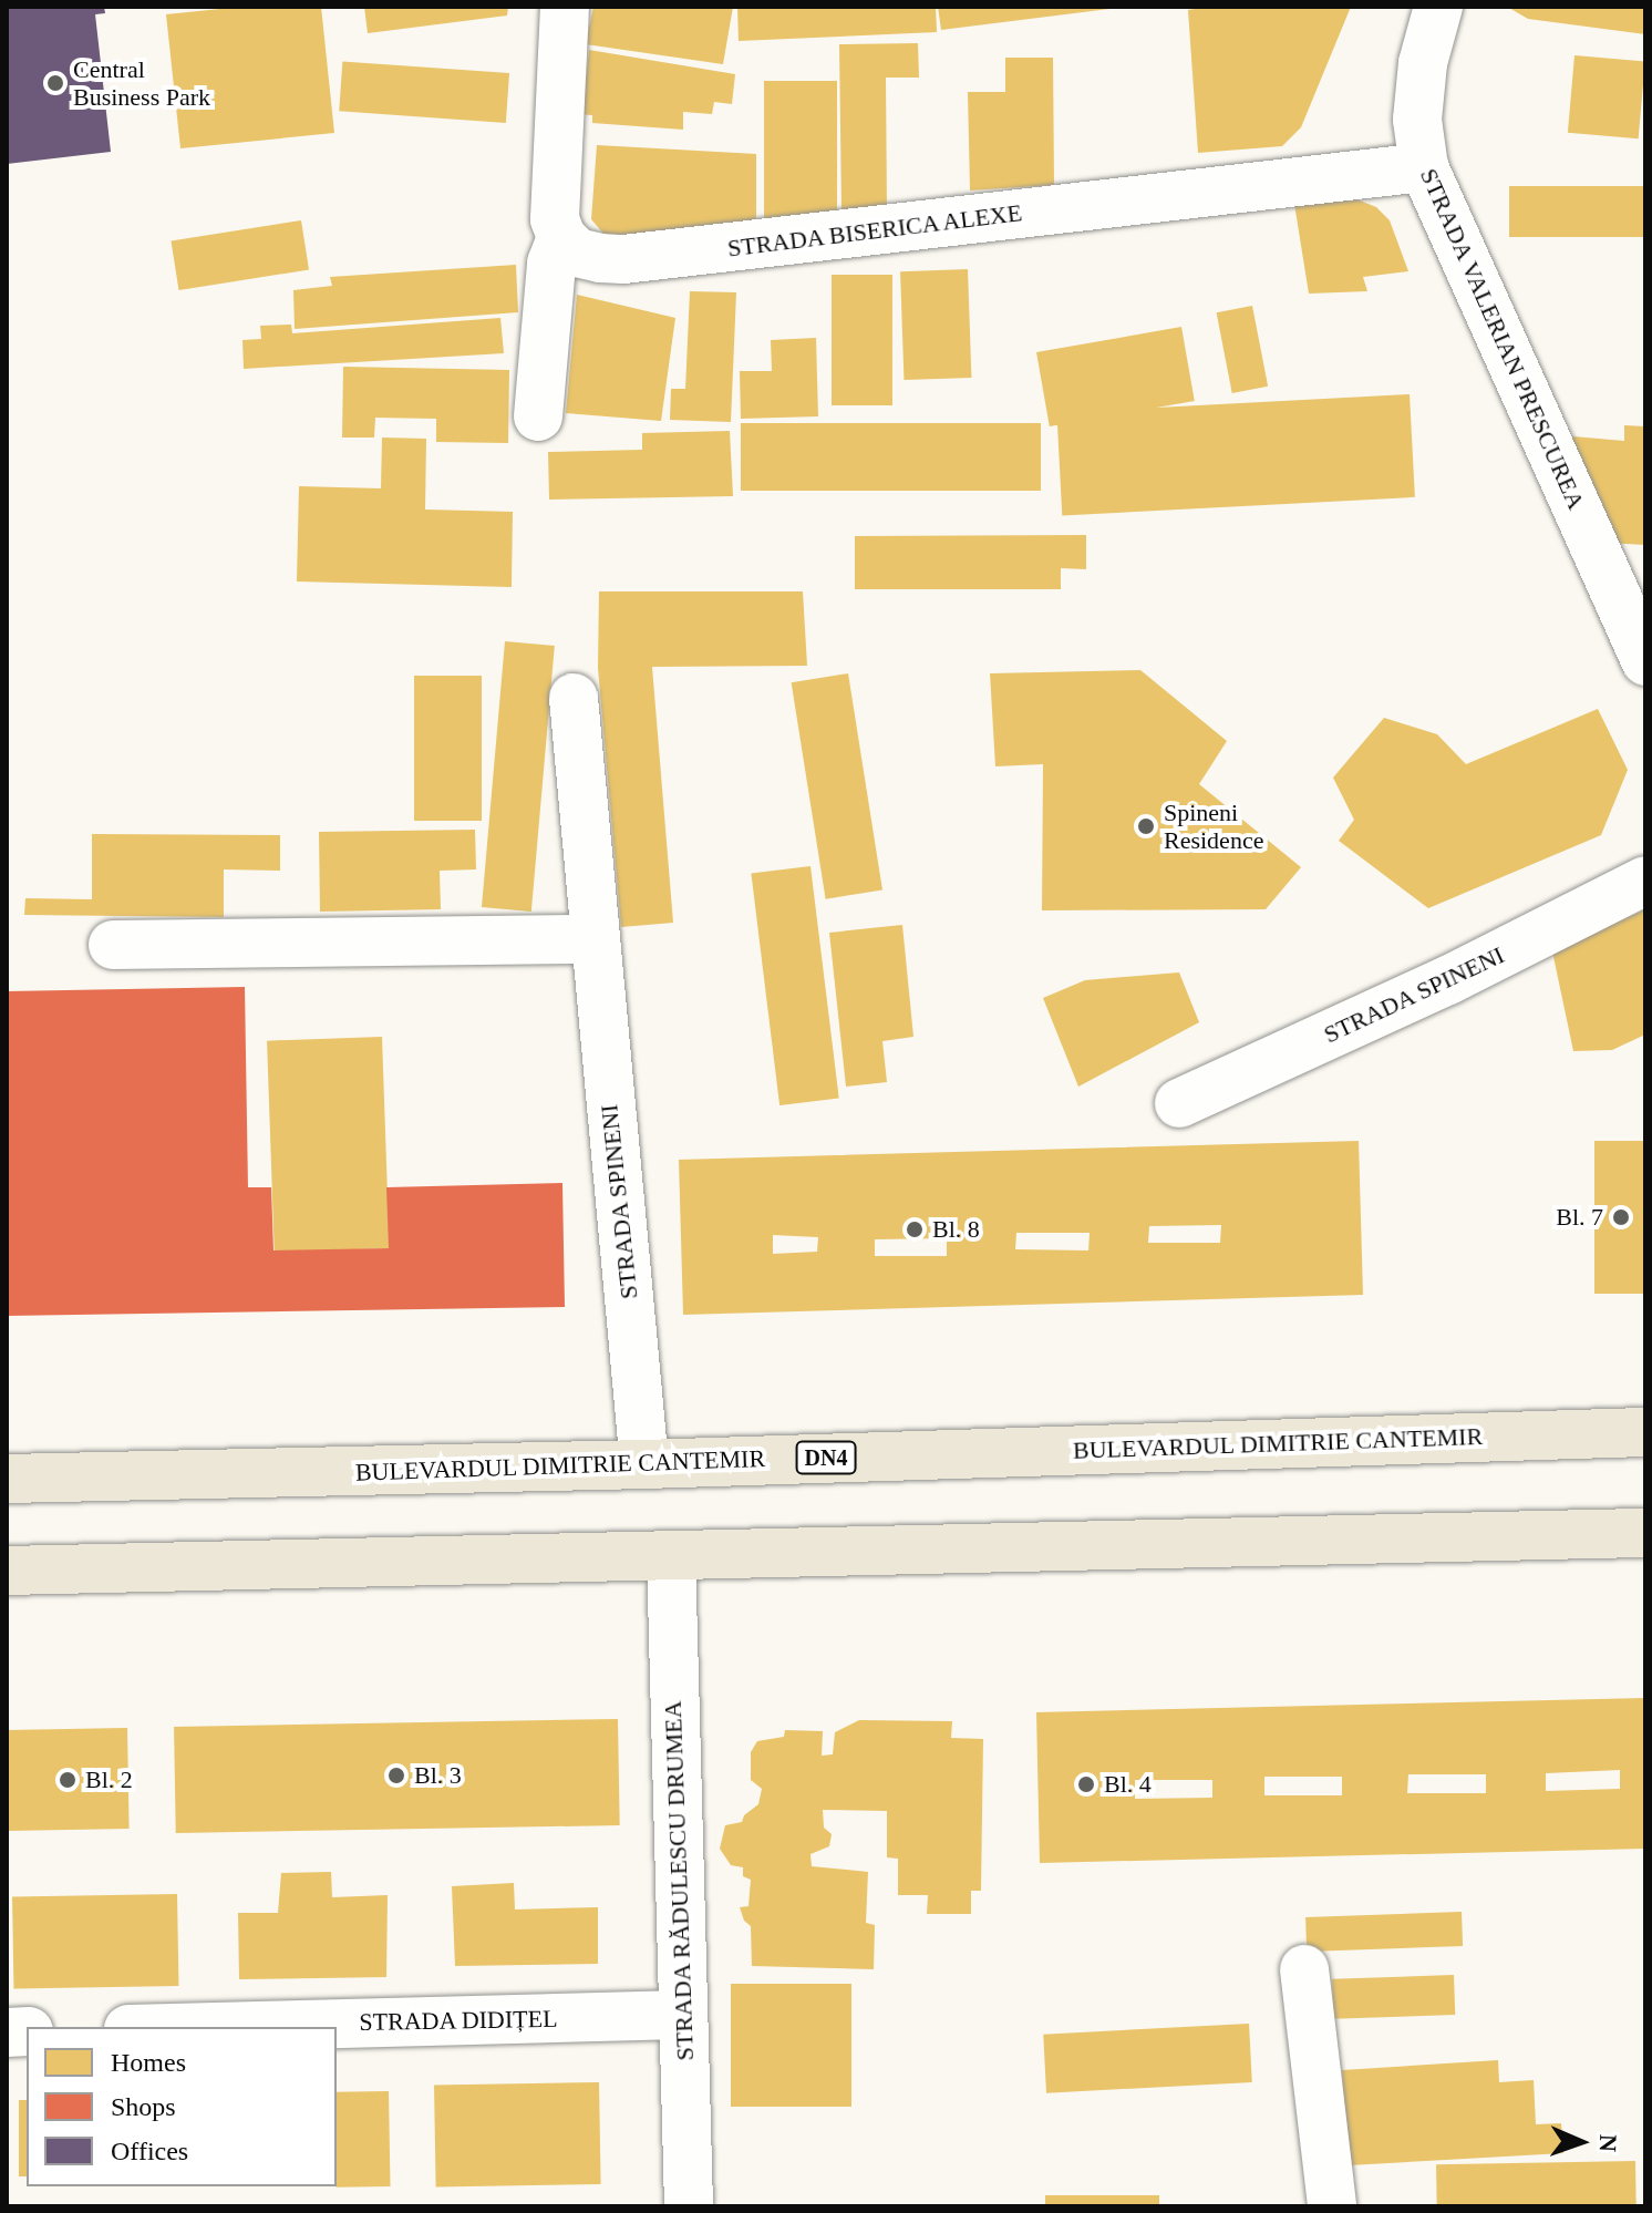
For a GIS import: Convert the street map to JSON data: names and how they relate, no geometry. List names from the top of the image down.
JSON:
{
  "streets": {
    "main road": ["BULEVARDUL DIMITRIE CANTEMIR", "DN4"],
    "street": [
      "STRADA BISERICA ALEXE",
      "STRADA VALERIAN PRESCUREA",
      "STRADA SPINENI",
      "STRADA RĂDULESCU DRUMEA",
      "STRADA DIDIȚEL"
    ]
  },
  "crossings": [
    ["STRADA BISERICA ALEXE", "STRADA VALERIAN PRESCUREA"],
    ["STRADA SPINENI", "BULEVARDUL DIMITRIE CANTEMIR"],
    ["STRADA RĂDULESCU DRUMEA", "STRADA DIDIȚEL"]
  ],
  "places": [
    "Central Business Park",
    "Spineni Residence",
    "Bl. 7",
    "Bl. 8",
    "Bl. 3",
    "Bl. 2",
    "Bl. 4"
  ],
  "legend": ["Homes", "Shops", "Offices"],
  "north": "right"
}
